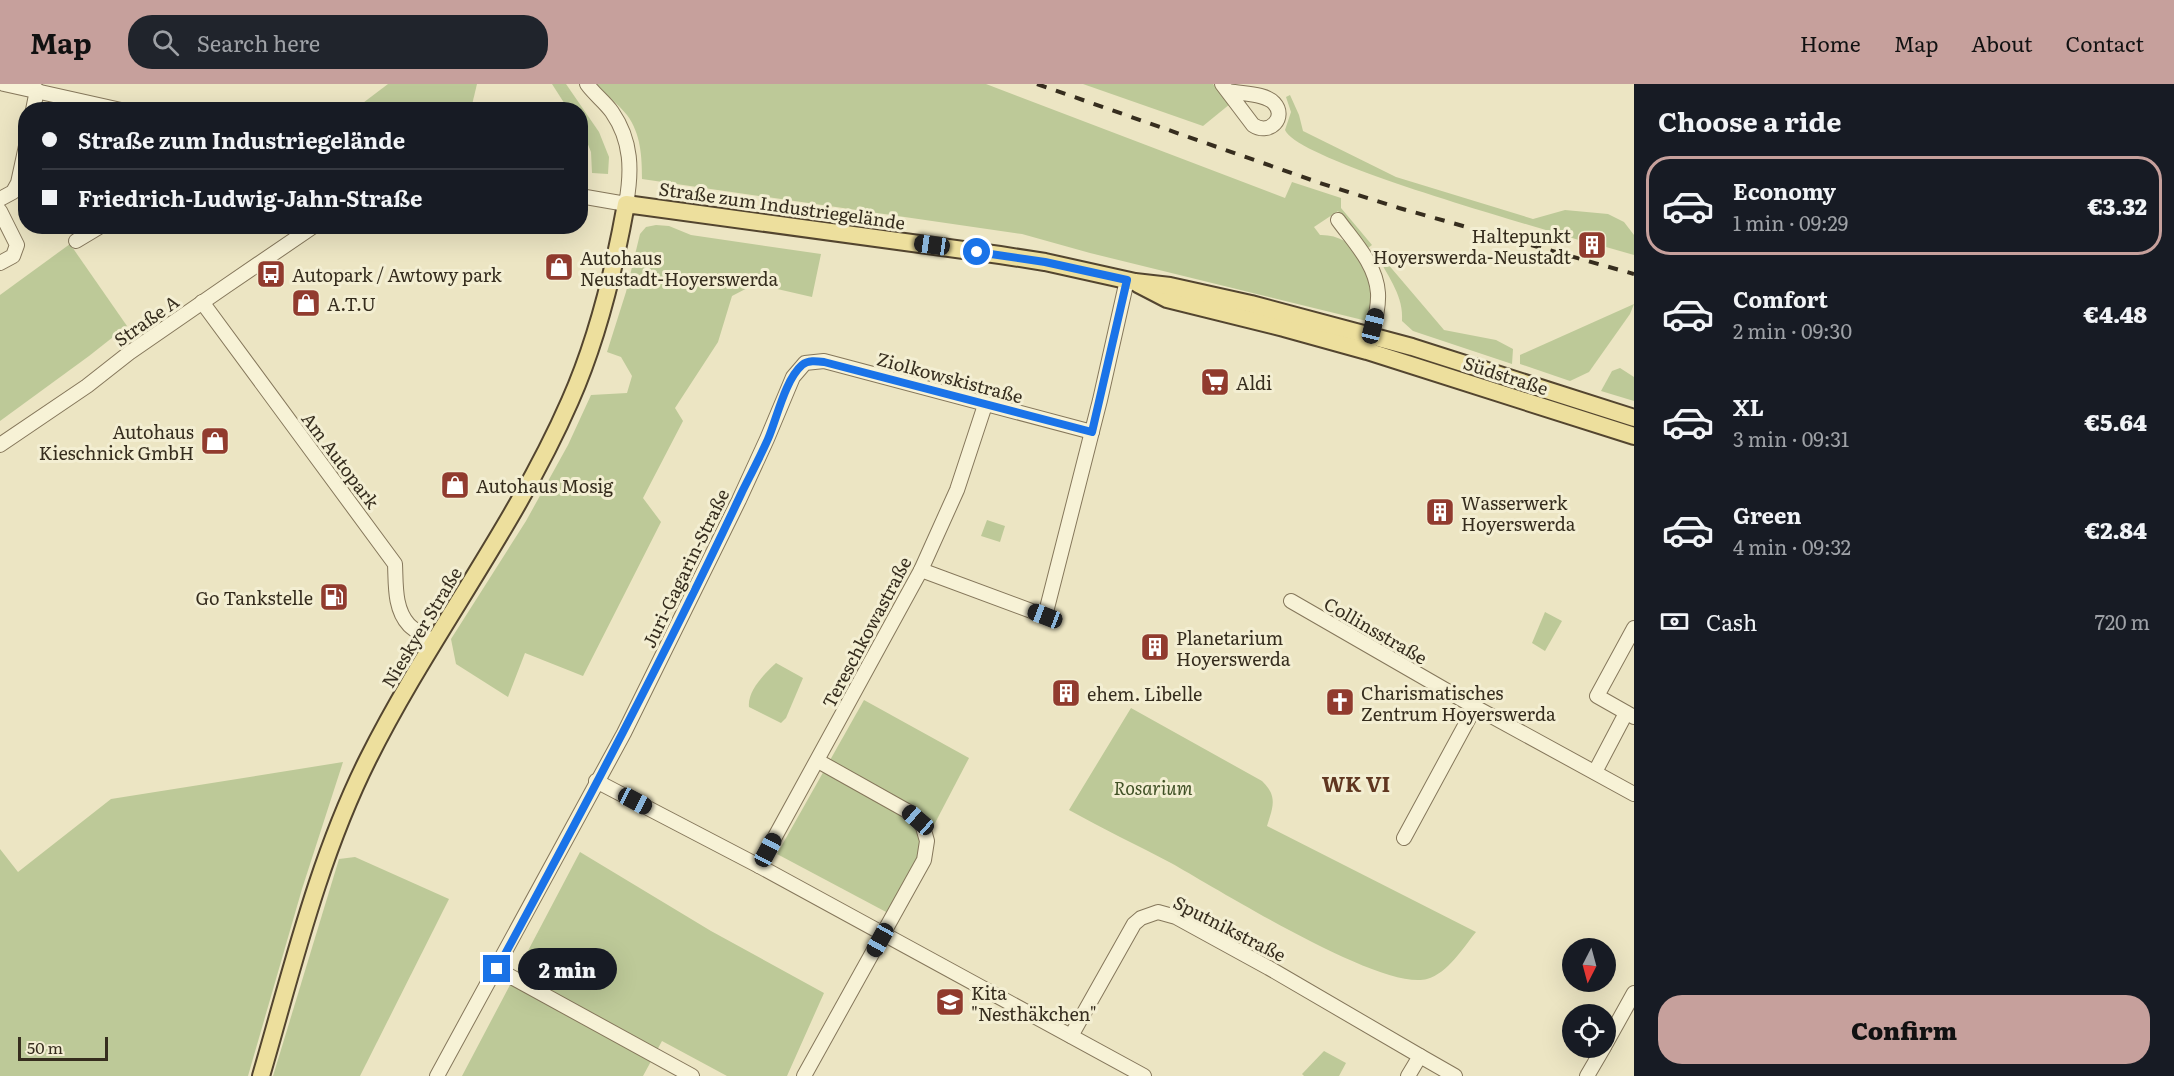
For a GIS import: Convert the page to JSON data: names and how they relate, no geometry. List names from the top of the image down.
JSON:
{
  "streets": {
    "main road": ["Straße zum Industriegelände", "Südstraße", "Nieskyer Straße"],
    "street": [
      "Straße A",
      "Ziolkowskistraße",
      "Am Autopark",
      "Juri-Gagarin-Straße",
      "Collinsstraße",
      "Tereschkowastraße",
      "Sputnikstraße"
    ]
  },
  "crossings": [
    ["Straße zum Industriegelände", "Südstraße"],
    ["Straße zum Industriegelände", "Nieskyer Straße"],
    ["Straße A", "Am Autopark"],
    ["Ziolkowskistraße", "Juri-Gagarin-Straße"],
    ["Ziolkowskistraße", "Tereschkowastraße"],
    ["Am Autopark", "Nieskyer Straße"]
  ],
  "districts": ["WK VI"],
  "parks": ["Rosarium"],
  "places": {
    "building": [
      "Haltepunkt Hoyerswerda-Neustadt",
      "Wasserwerk Hoyerswerda",
      "Planetarium Hoyerswerda",
      "ehem. Libelle"
    ],
    "shop": [
      "Autohaus Neustadt-Hoyerswerda",
      "A.T.U",
      "Autohaus Kieschnick GmbH",
      "Autohaus Mosig"
    ],
    "bus stop": ["Autopark / Awtowy park"],
    "supermarket": ["Aldi"],
    "fuel station": ["Go Tankstelle"],
    "church": ["Charismatisches Zentrum Hoyerswerda"],
    "school or university": ["Kita \"Nesthäkchen\""]
  },
  "scale_bar": "50 m",
  "north": "bottom",
  "page": {
    "header": "Map",
    "search": "Search here",
    "nav": [
      "Home",
      "Map",
      "About",
      "Contact"
    ],
    "heading": "Choose a ride",
    "banner": ["Straße zum Industriegelände", "Friedrich-Ludwig-Jahn-Straße"],
    "list": [
      {
        "name": "Economy",
        "note": "1 min · 09:29",
        "value": "€3.32"
      },
      {
        "name": "Comfort",
        "note": "2 min · 09:30",
        "value": "€4.48"
      },
      {
        "name": "XL",
        "note": "3 min · 09:31",
        "value": "€5.64"
      },
      {
        "name": "Green",
        "note": "4 min · 09:32",
        "value": "€2.84"
      }
    ],
    "pay": ["Cash", "720 m"],
    "bubble": "2 min",
    "buttons": "Confirm",
    "scale": "50 m"
  }
}
